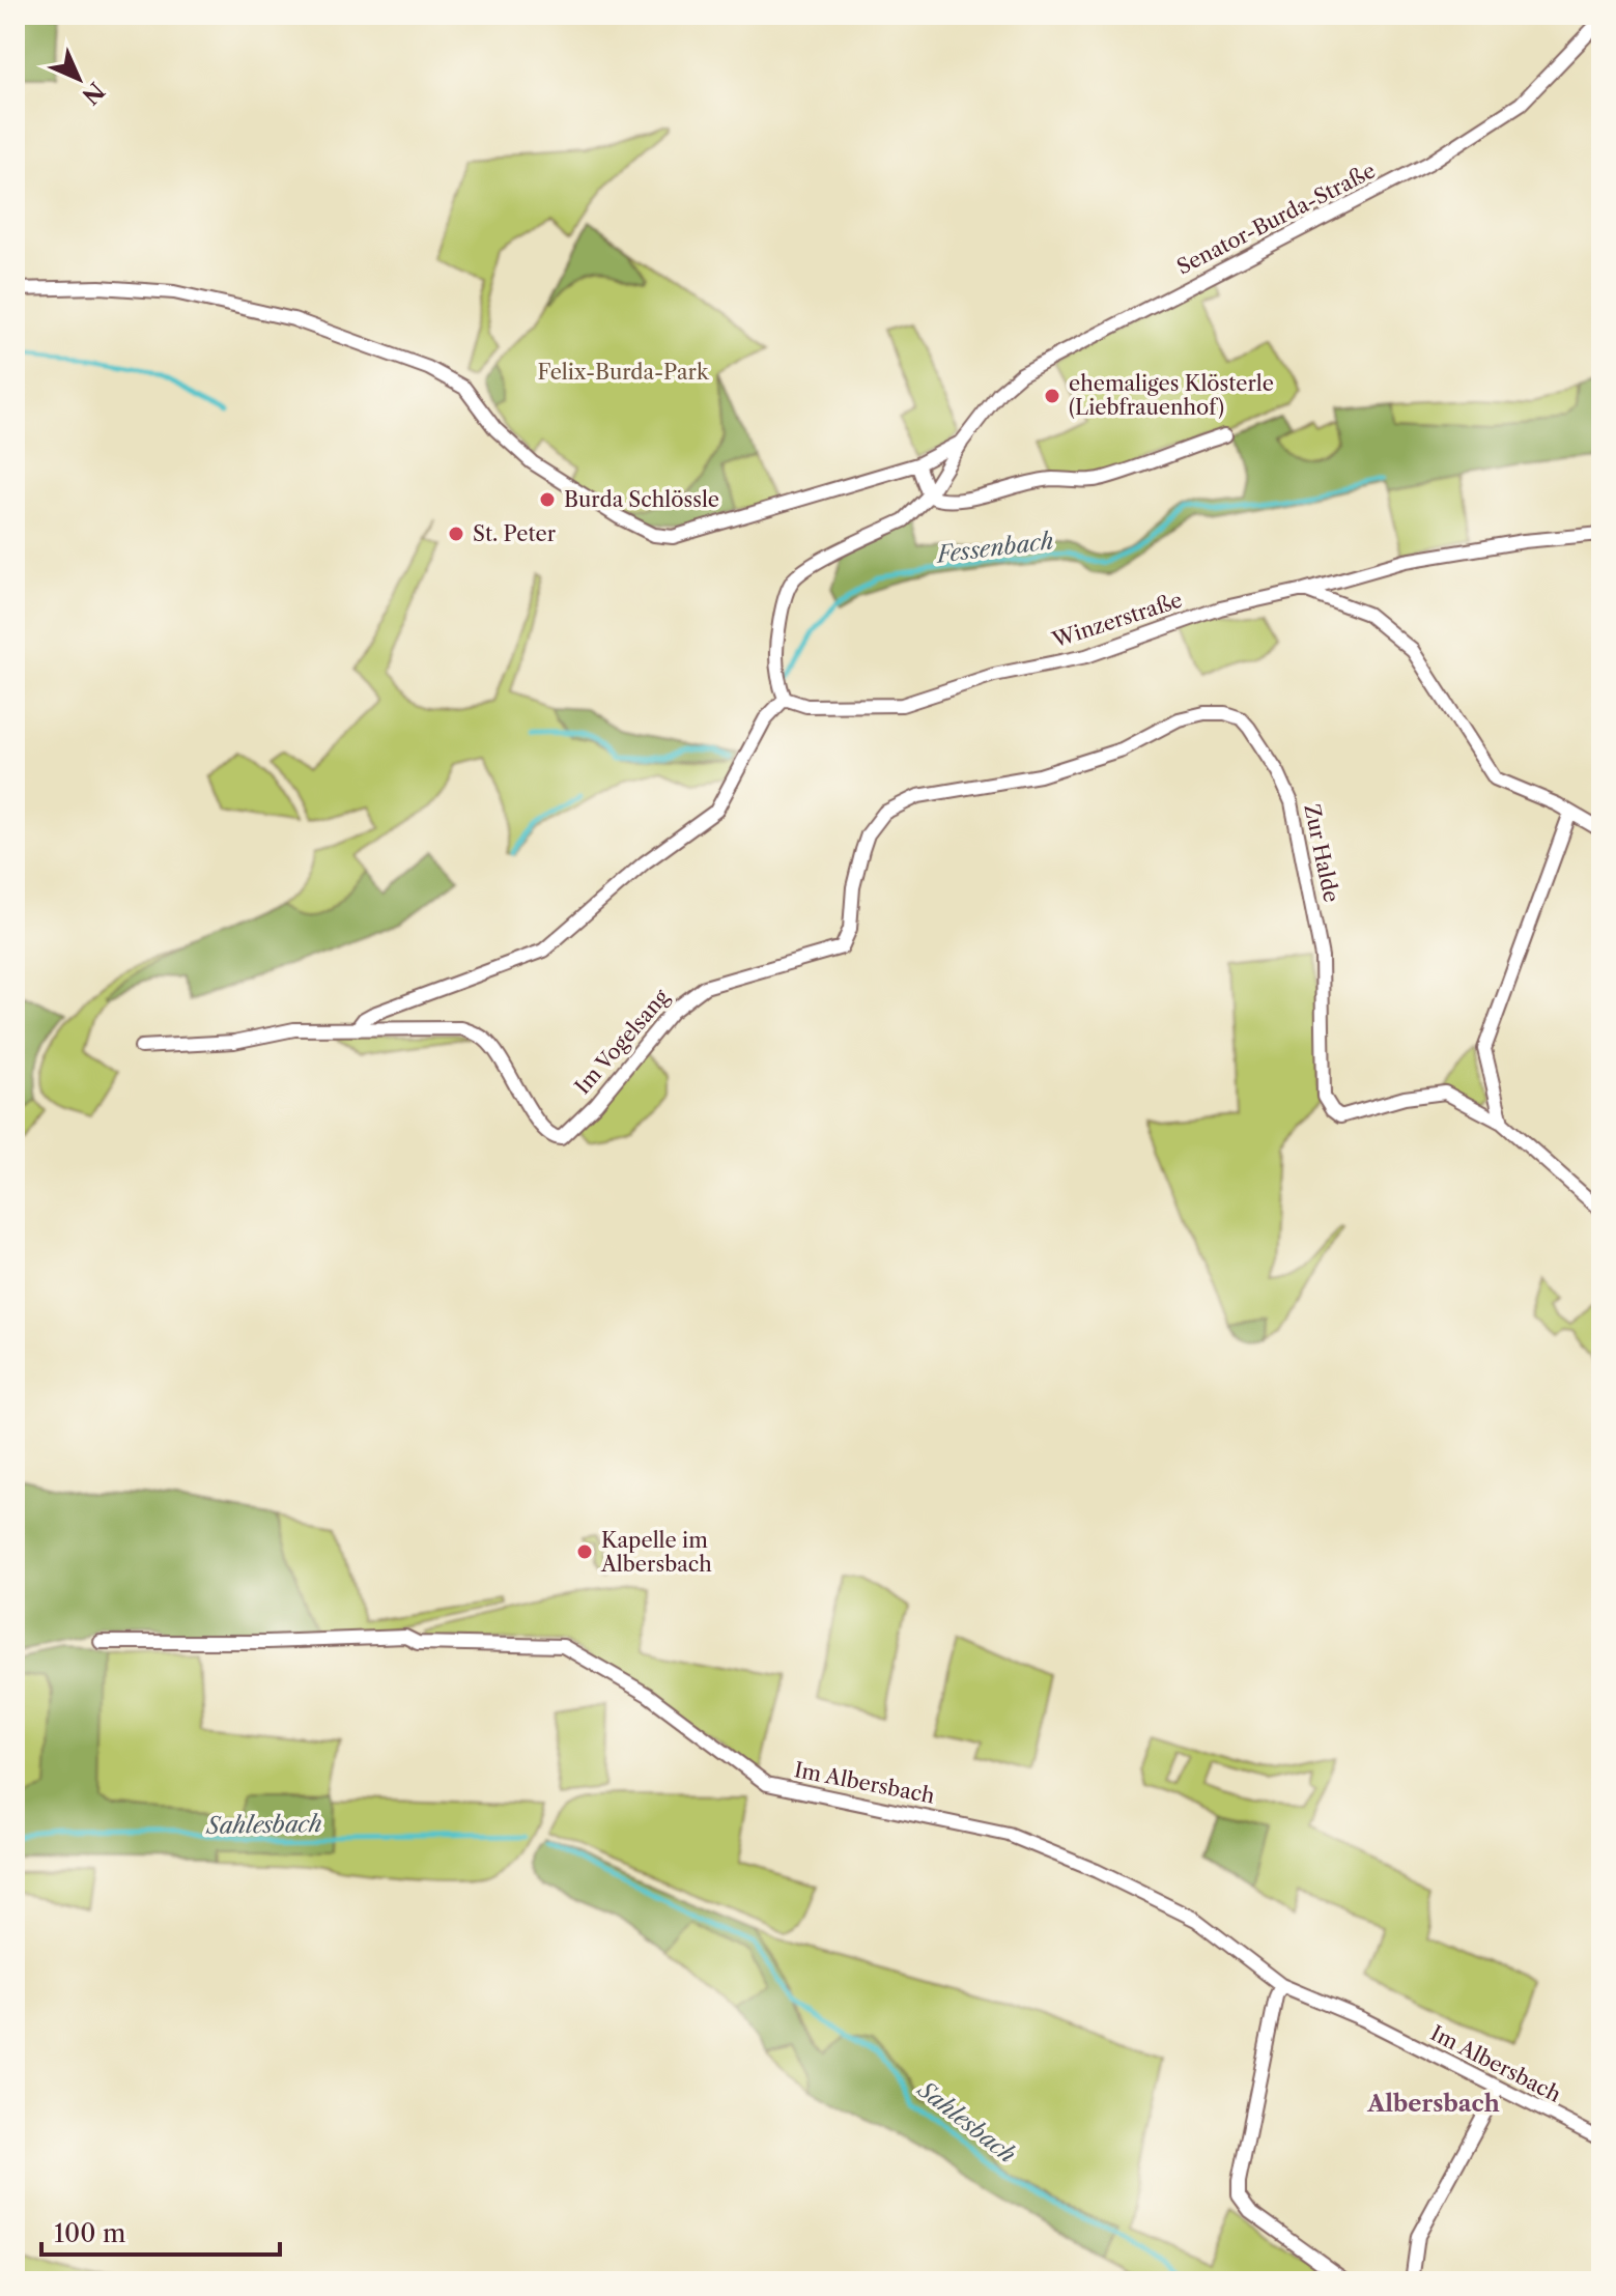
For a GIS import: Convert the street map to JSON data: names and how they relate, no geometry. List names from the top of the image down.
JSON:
{
  "streets": {
    "street": [
      "Senator-Burda-Straße",
      "Winzerstraße",
      "Zur Halde",
      "Im Vogelsang",
      "Im Albersbach"
    ]
  },
  "crossings": [
    ["Winzerstraße", "Im Vogelsang"],
    ["Zur Halde", "Im Vogelsang"]
  ],
  "districts": ["Albersbach"],
  "water": ["Fessenbach", "Sahlesbach"],
  "parks": ["Felix-Burda-Park"],
  "places": [
    "ehemaliges Klösterle (Liebfrauenhof)",
    "Burda Schlössle",
    "St. Peter",
    "Kapelle im Albersbach"
  ],
  "scale_bar": "100 m",
  "north": "bottom right"
}
